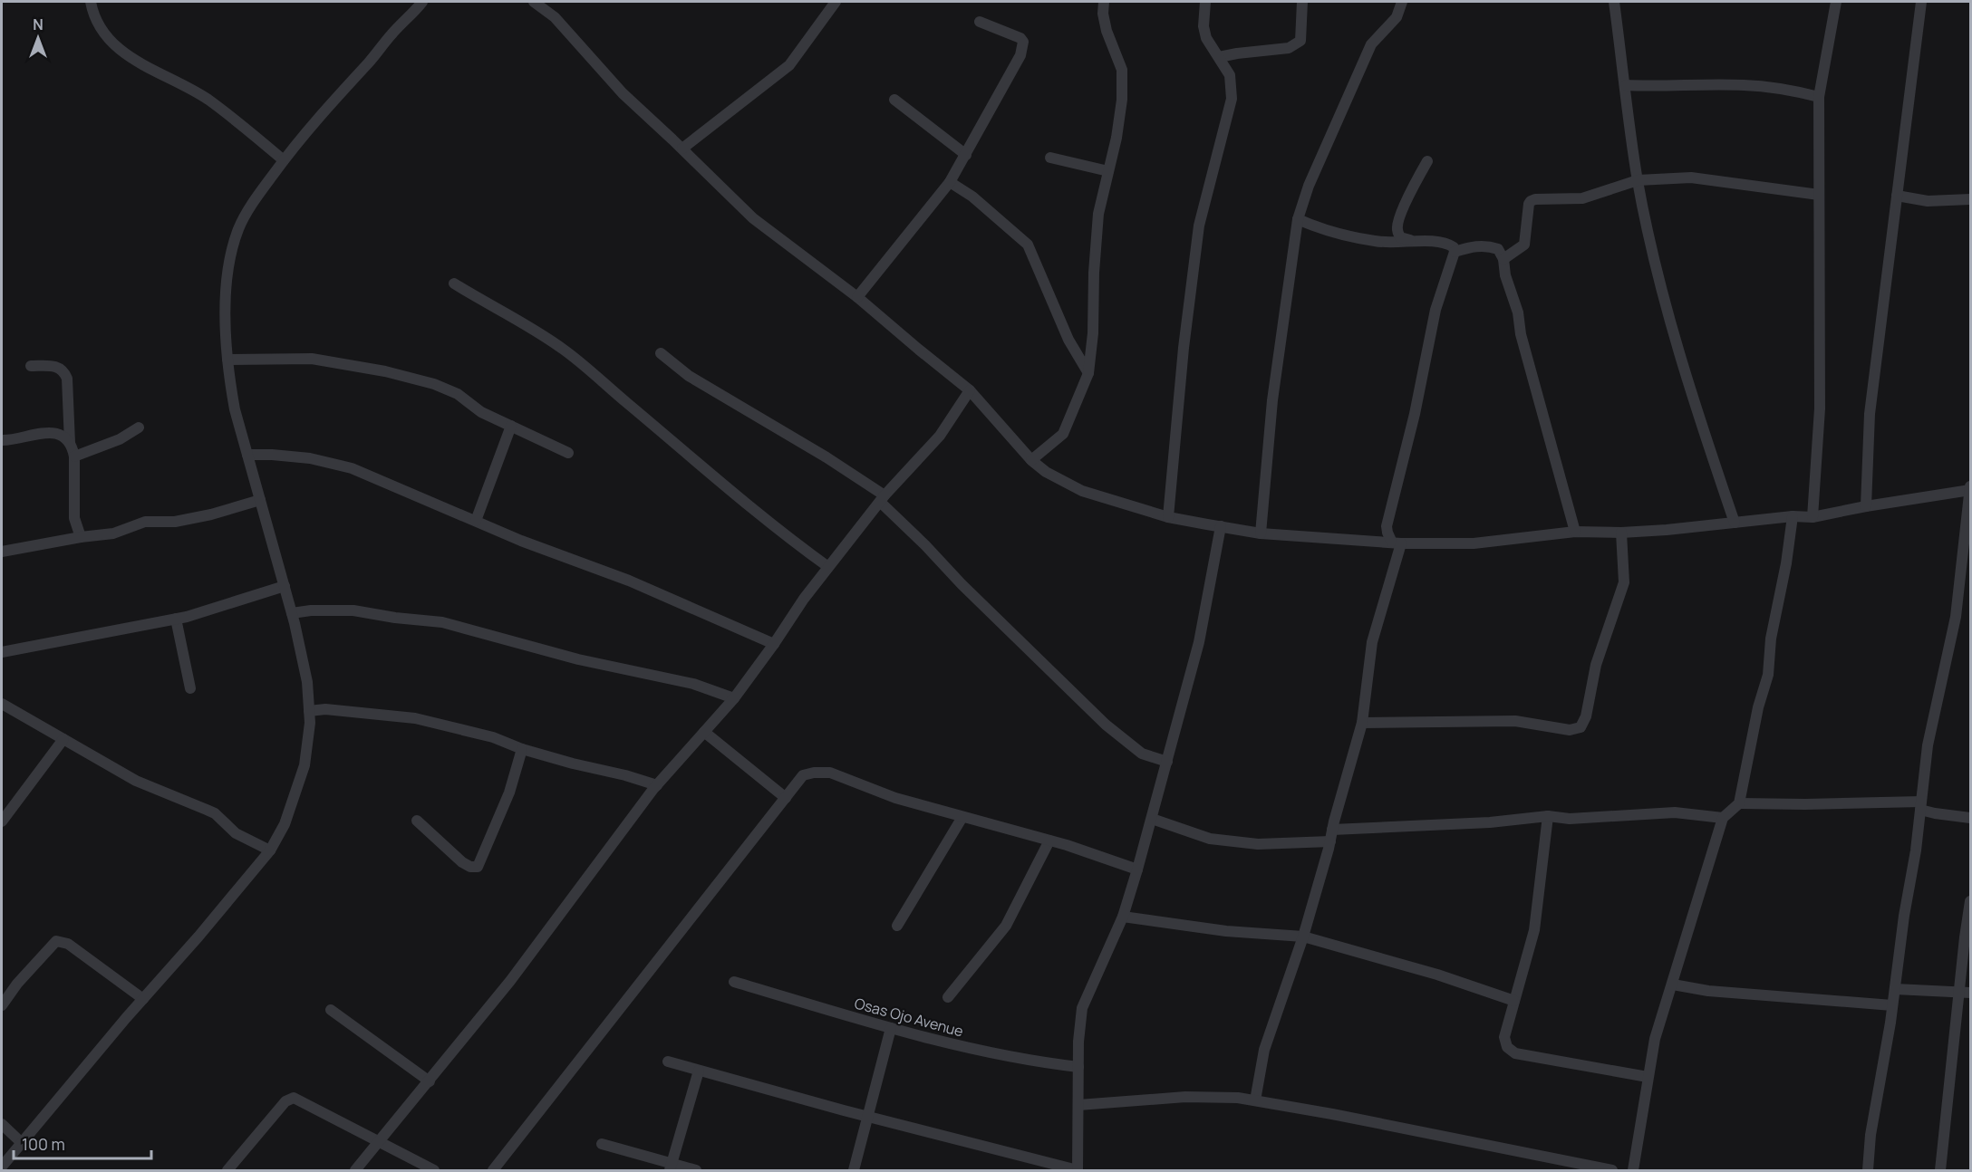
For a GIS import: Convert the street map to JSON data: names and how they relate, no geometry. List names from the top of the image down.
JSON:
{
  "streets": {
    "street": ["Osas Ojo Avenue"]
  },
  "scale_bar": "100 m",
  "north": "top"
}
